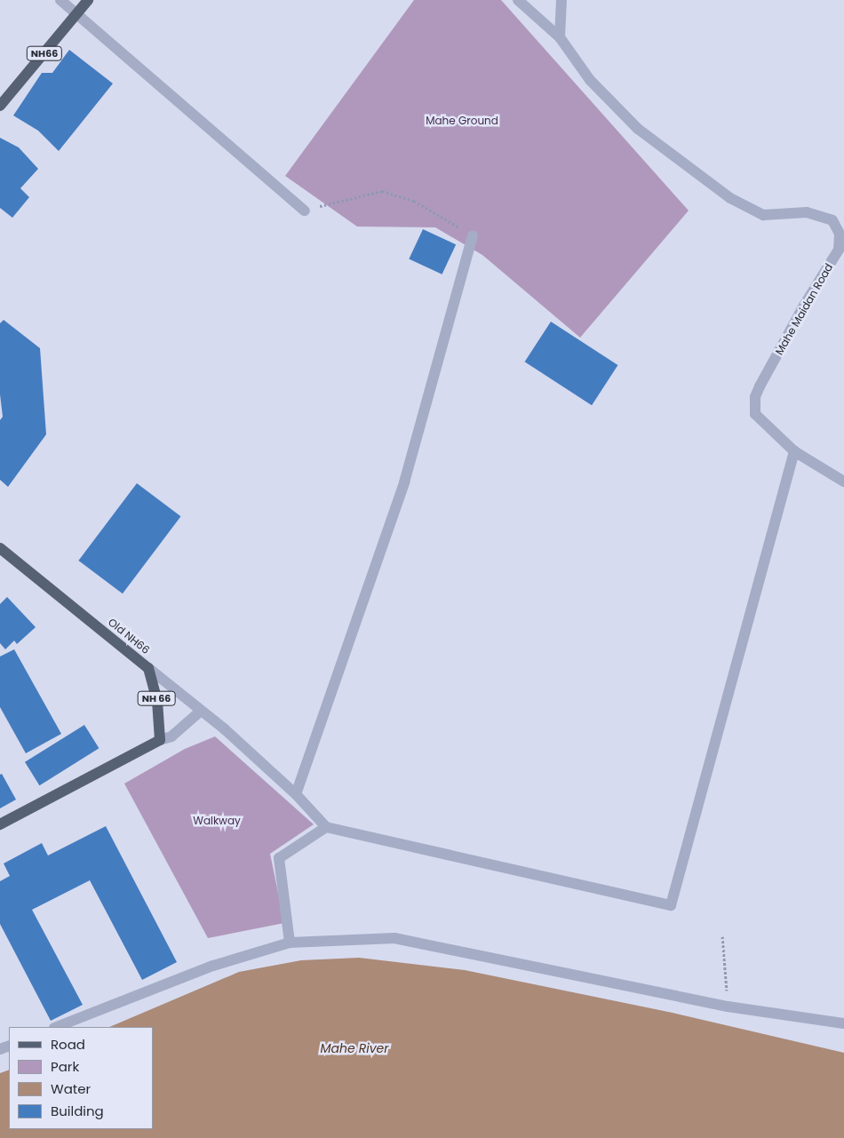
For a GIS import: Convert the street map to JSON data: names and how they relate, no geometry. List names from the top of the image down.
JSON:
{
  "streets": {
    "main road": ["NH66", "Old NH66", "NH 66"],
    "street": ["Mahe Maidan Road"]
  },
  "water": ["Mahe River"],
  "parks": ["Mahe Ground", "Walkway"],
  "legend": [
    "Road",
    "Park",
    "Water",
    "Building"
  ]
}
